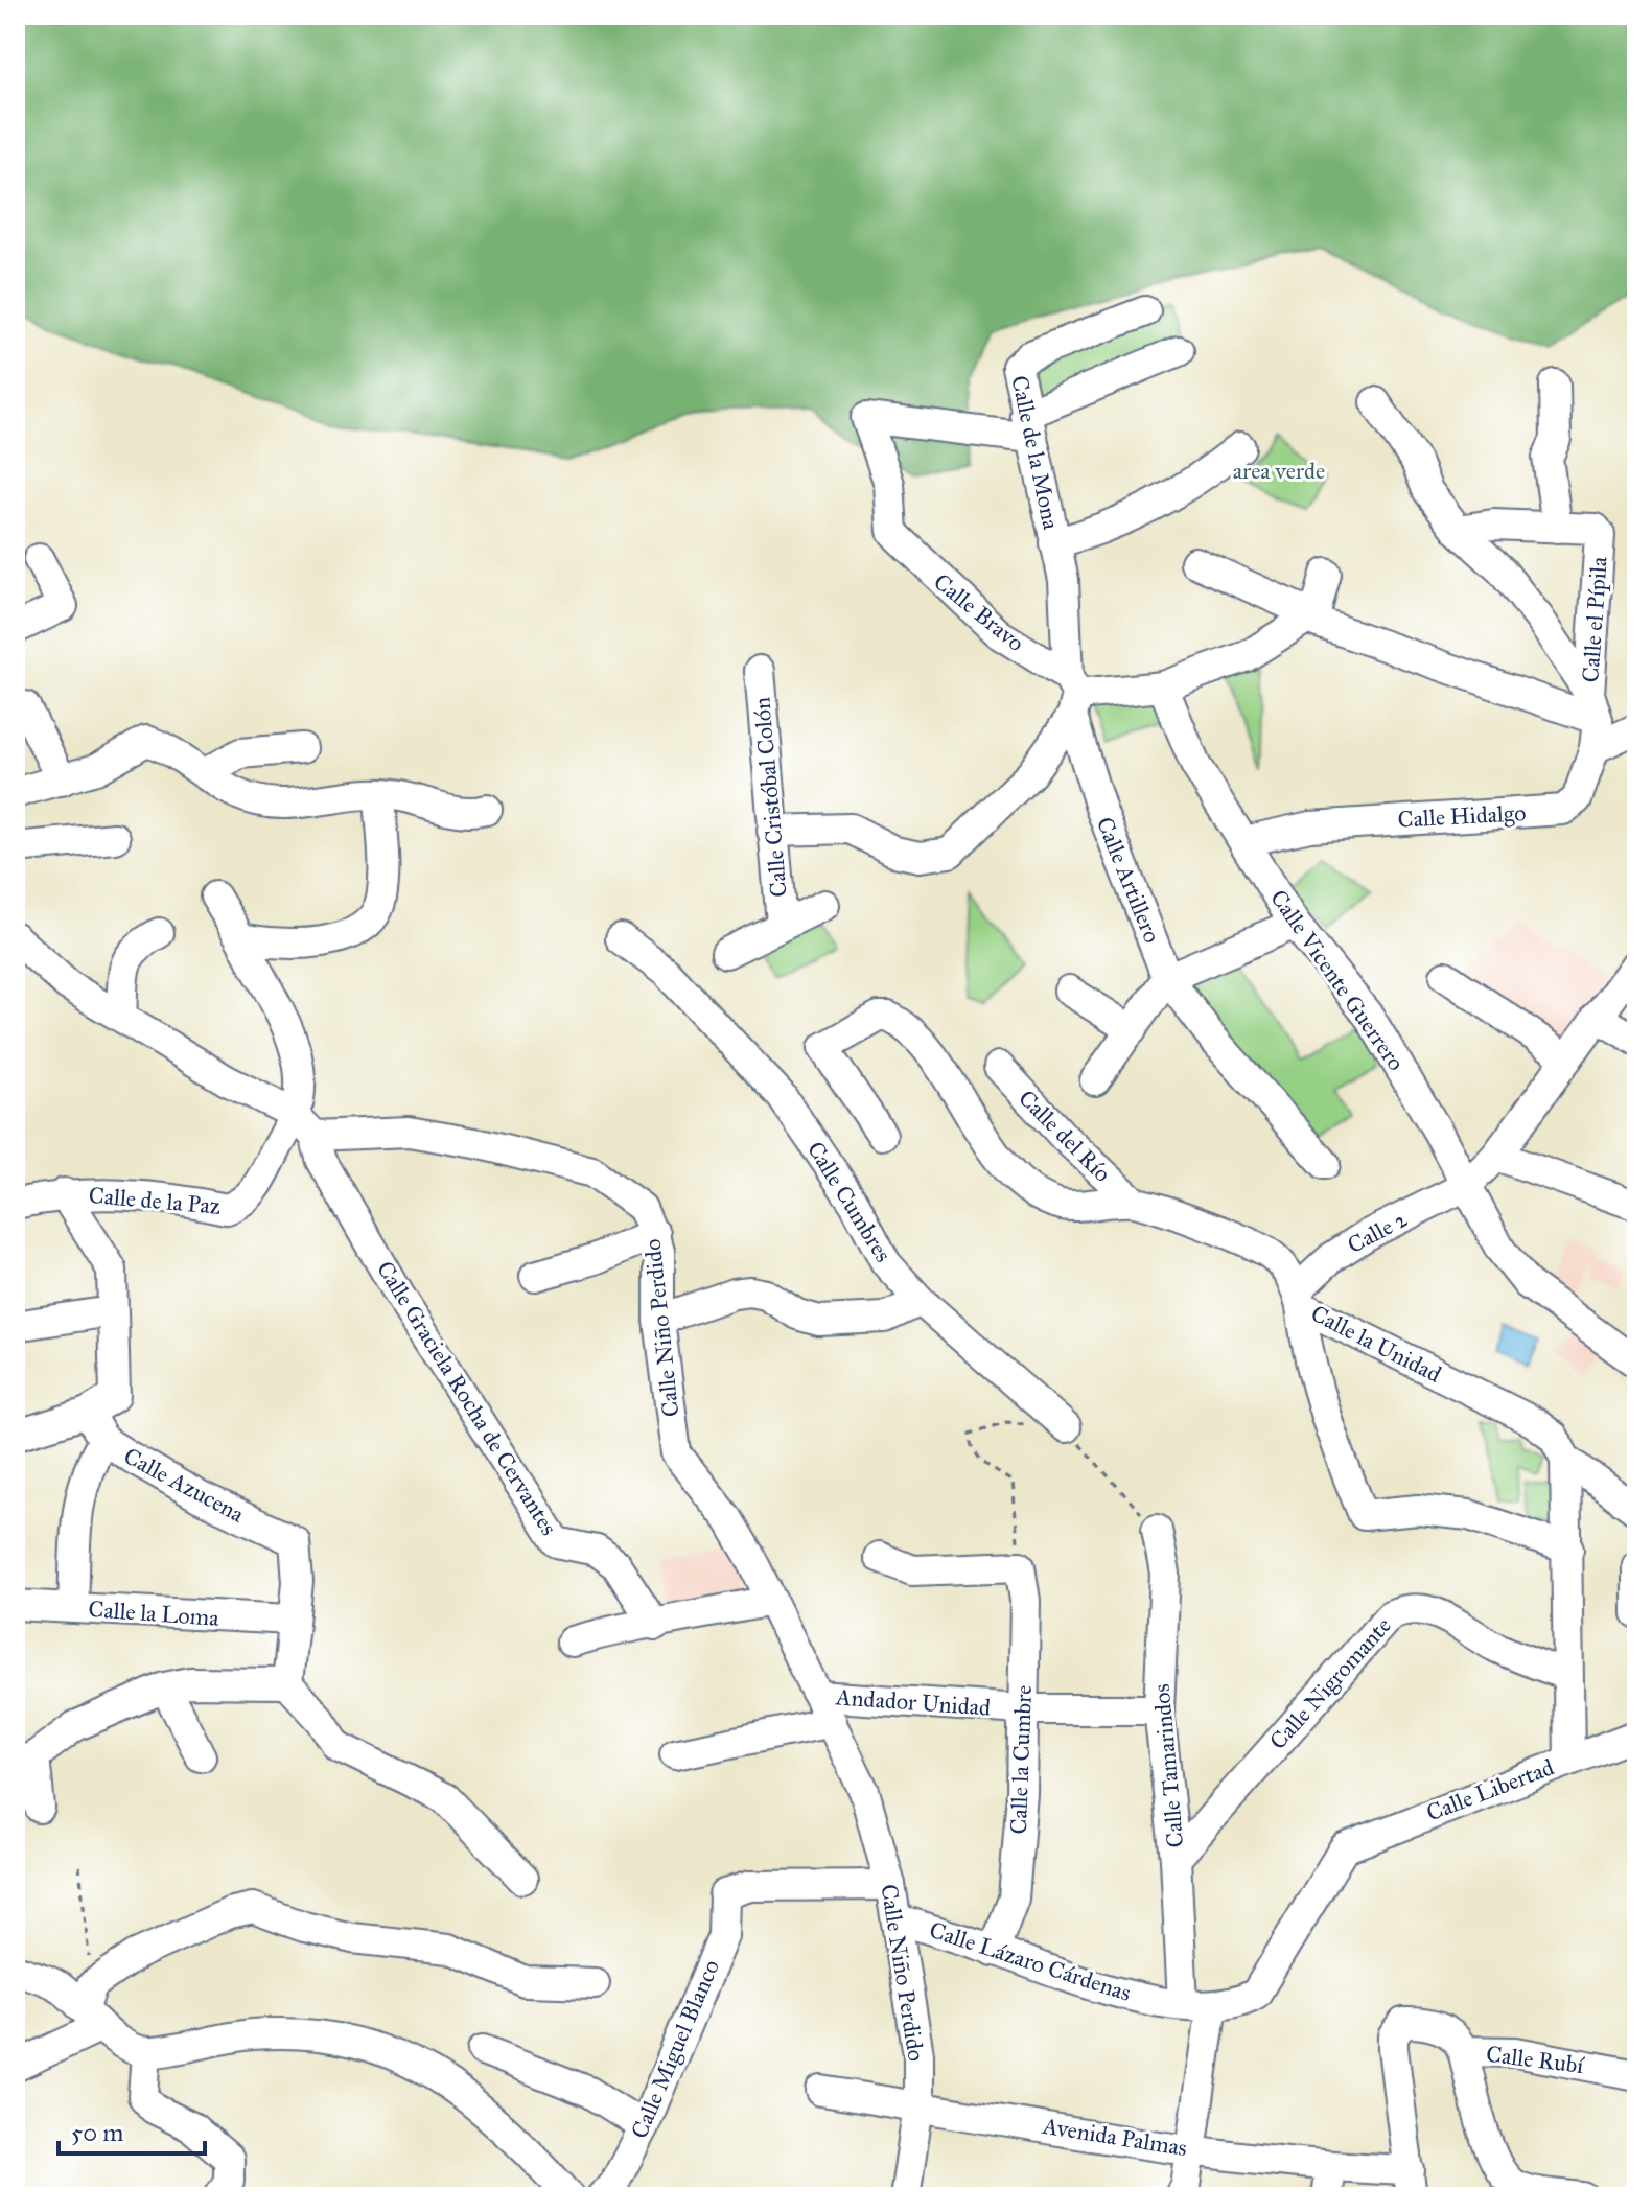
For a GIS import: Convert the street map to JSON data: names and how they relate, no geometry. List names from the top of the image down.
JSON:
{
  "streets": {
    "street": [
      "Calle de la Mona",
      "Calle Bravo",
      "Calle el Pípila",
      "Calle Cristóbal Colón",
      "Calle Hidalgo",
      "Calle Artillero",
      "Calle Vicente Guerrero",
      "Calle del Río",
      "Calle de la Paz",
      "Calle Cumbres",
      "Calle 2",
      "Calle Niño Perdido",
      "Calle la Unidad",
      "Calle Graciela Rocha de Cervantes",
      "Calle Azucena",
      "Calle la Loma",
      "Calle Nigromante",
      "Andador Unidad",
      "Calle la Cumbre",
      "Calle Tamarindos",
      "Calle Libertad",
      "Calle Lázaro Cárdenas",
      "Calle Miguel Blanco",
      "Calle Rubí",
      "Avenida Palmas"
    ]
  },
  "crossings": [
    ["Calle de la Mona", "Calle Bravo"],
    ["Calle de la Mona", "Calle Artillero"],
    ["Calle Bravo", "Calle Artillero"],
    ["Calle el Pípila", "Calle Hidalgo"],
    ["Calle Hidalgo", "Calle Vicente Guerrero"],
    ["Calle Vicente Guerrero", "Calle 2"],
    ["Calle del Río", "Calle la Unidad"],
    ["Calle 2", "Calle la Unidad"],
    ["Calle Niño Perdido", "Calle Graciela Rocha de Cervantes"],
    ["Calle Niño Perdido", "Andador Unidad"],
    ["Calle Niño Perdido", "Calle Lázaro Cárdenas"],
    ["Calle Niño Perdido", "Calle Miguel Blanco"],
    ["Calle Niño Perdido", "Avenida Palmas"],
    ["Calle Azucena", "Calle la Loma"],
    ["Calle Nigromante", "Calle Tamarindos"],
    ["Andador Unidad", "Calle la Cumbre"],
    ["Andador Unidad", "Calle Tamarindos"],
    ["Calle la Cumbre", "Calle Lázaro Cárdenas"],
    ["Calle Tamarindos", "Calle Lázaro Cárdenas"],
    ["Calle Libertad", "Calle Lázaro Cárdenas"],
    ["Calle Rubí", "Avenida Palmas"]
  ],
  "parks": ["area verde"],
  "scale_bar": "50 m"
}
